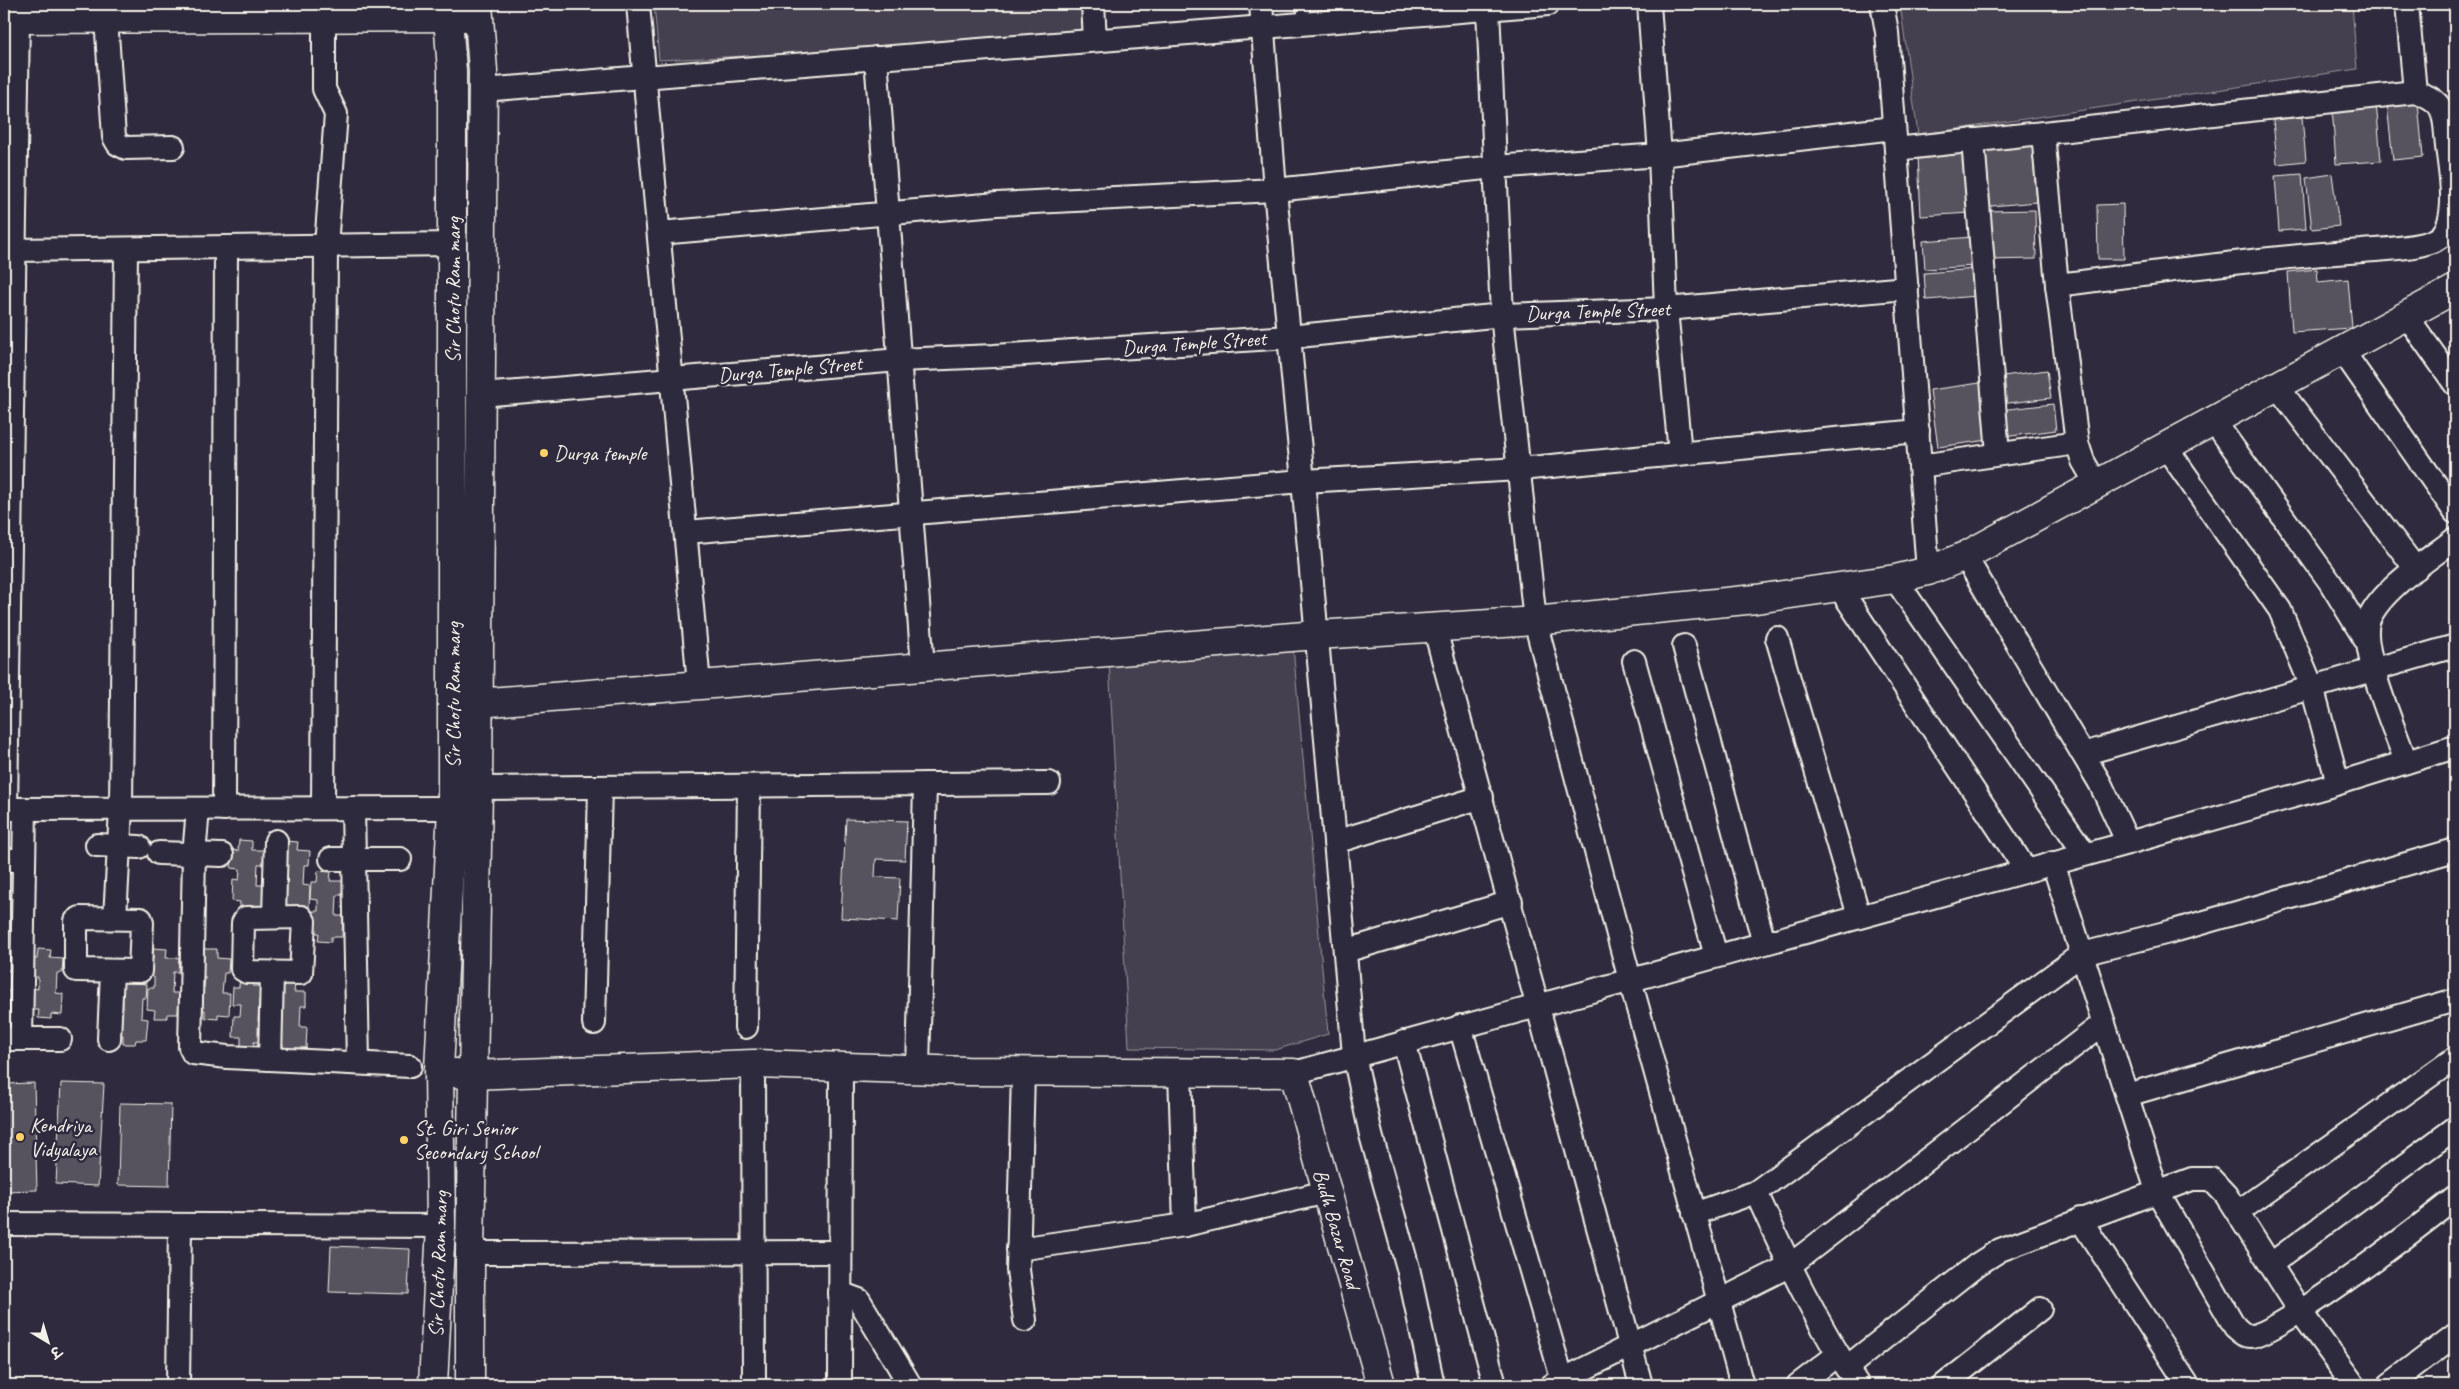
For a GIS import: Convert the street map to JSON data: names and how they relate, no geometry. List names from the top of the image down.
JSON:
{
  "streets": {
    "street": ["Sir Chotu Ram marg", "Durga Temple Street", "Budh Bazar Road"]
  },
  "crossings": [
    ["Sir Chotu Ram marg", "Durga Temple Street"]
  ],
  "places": ["Durga temple", "Kendriya Vidyalaya", "St. Giri Senior Secondary School"],
  "north": "bottom right"
}
